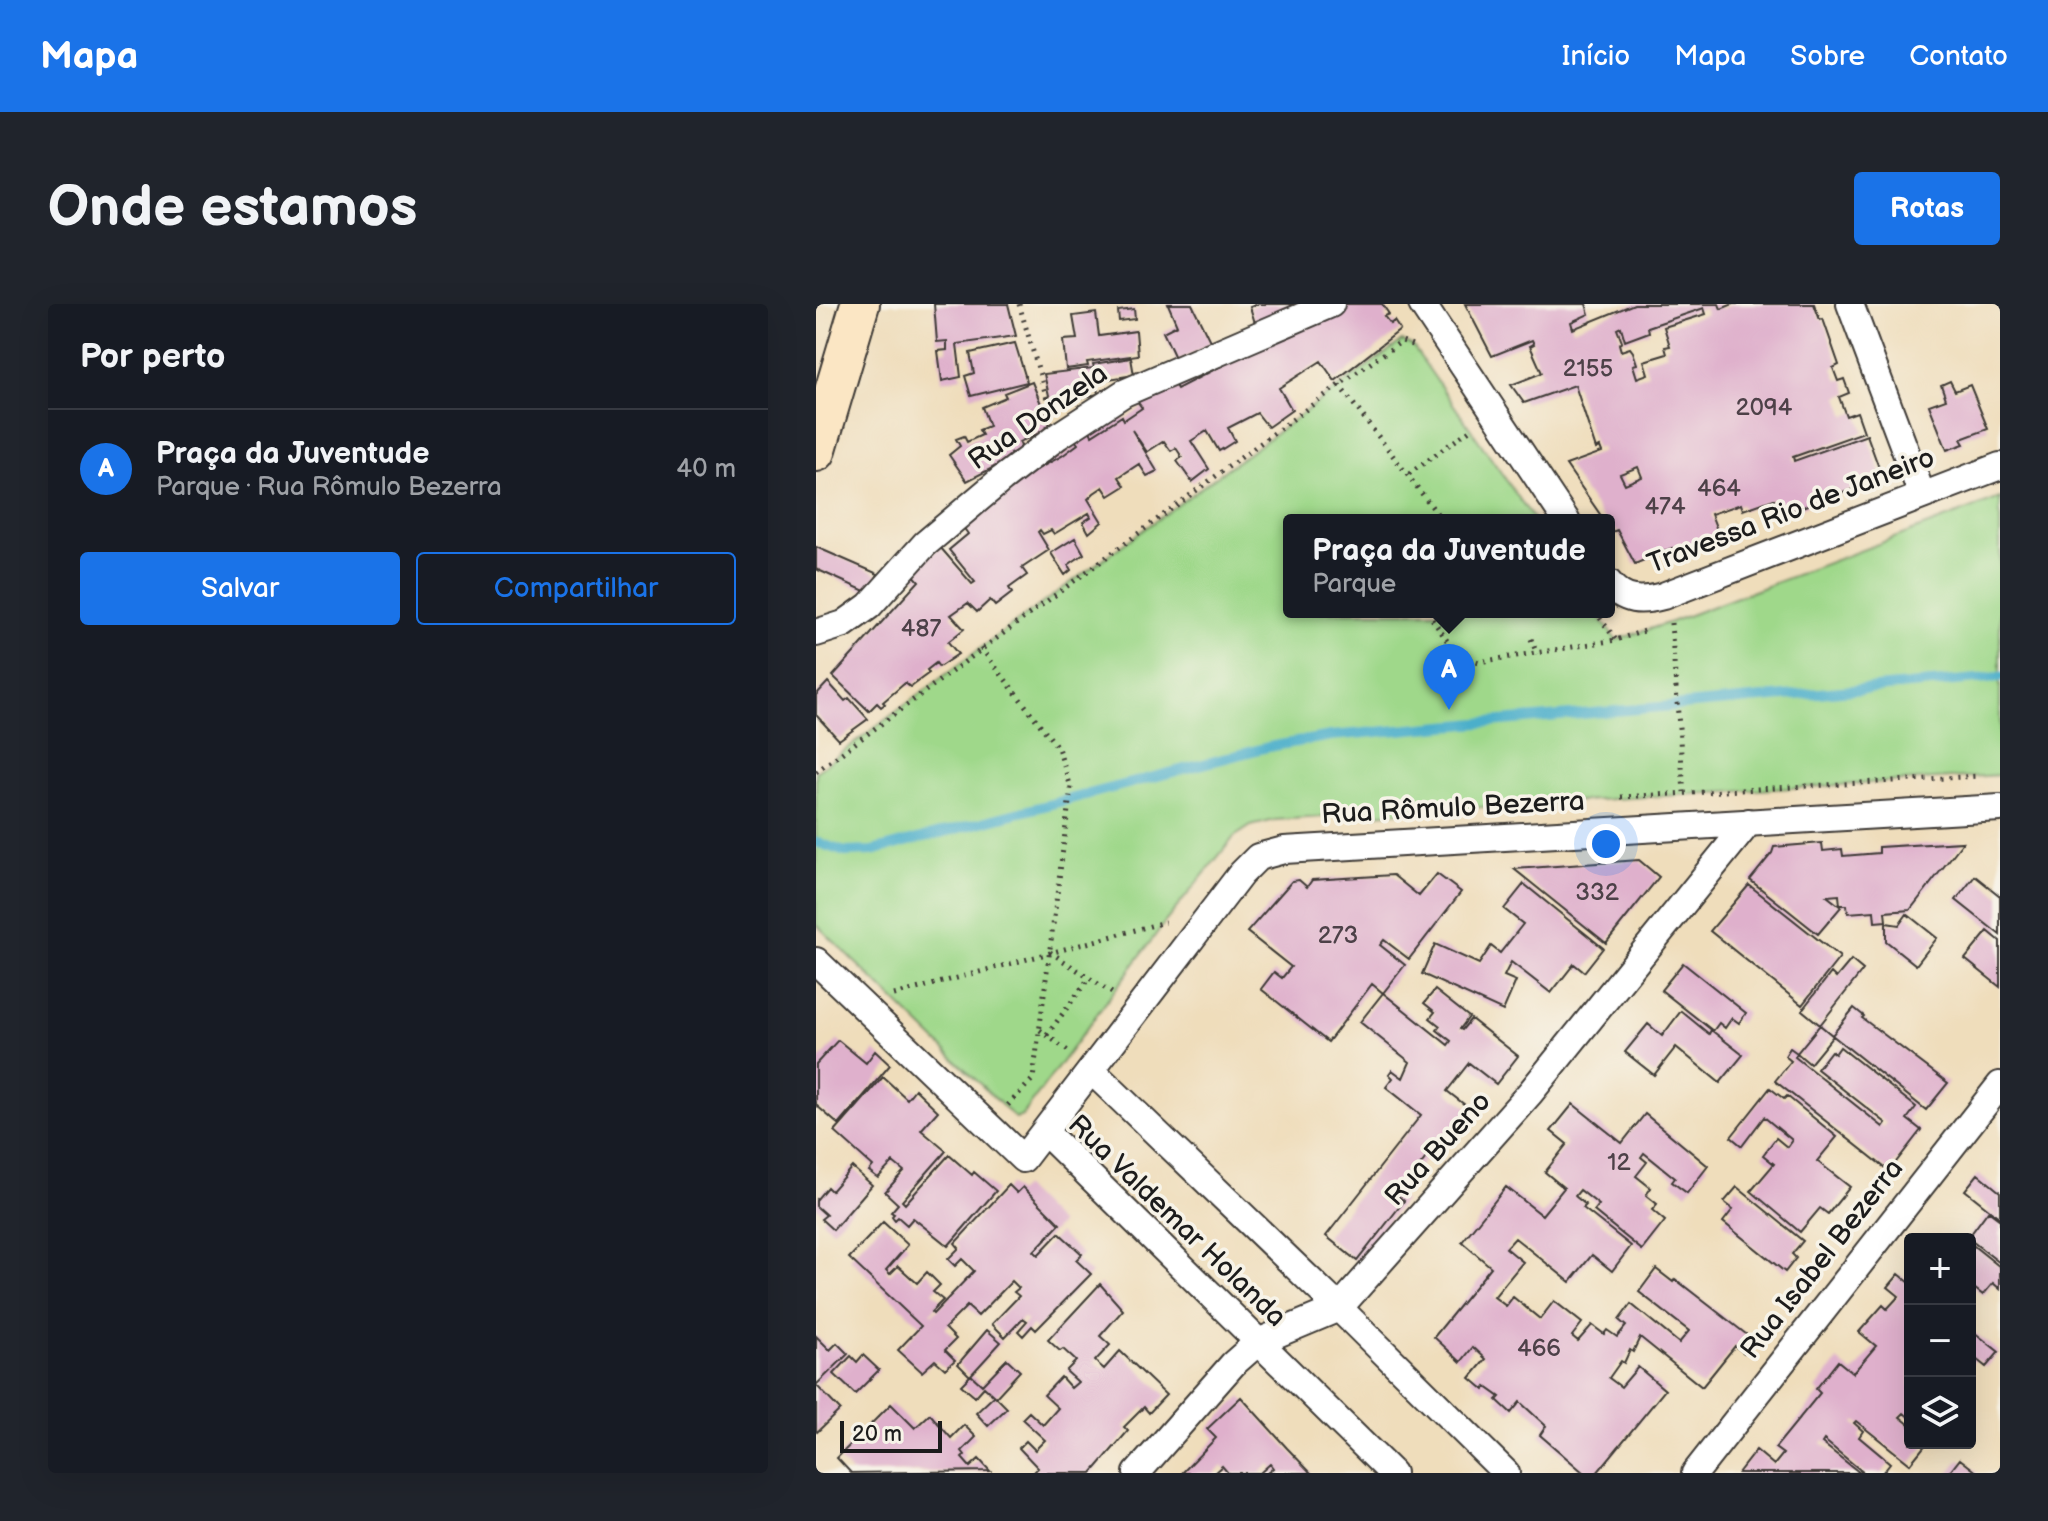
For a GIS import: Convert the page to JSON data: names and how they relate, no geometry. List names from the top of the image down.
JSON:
{
  "streets": {
    "street": [
      "Rua Donzela",
      "Travessa Rio de Janeiro",
      "Rua Rômulo Bezerra",
      "Rua Bueno",
      "Rua Valdemar Holanda",
      "Rua Isabel Bezerra"
    ]
  },
  "crossings": [
    ["Rua Rômulo Bezerra", "Rua Bueno"],
    ["Rua Rômulo Bezerra", "Rua Valdemar Holanda"],
    ["Rua Bueno", "Rua Valdemar Holanda"]
  ],
  "house_numbers": [
    "2155",
    "2094",
    "464",
    "474",
    "487",
    "332",
    "273",
    "12",
    "466"
  ],
  "scale_bar": "20 m",
  "page": {
    "header": "Mapa",
    "nav": [
      "Início",
      "Mapa",
      "Sobre",
      "Contato"
    ],
    "buttons": [
      "Rotas",
      ["Salvar", "Compartilhar"]
    ],
    "title": "Onde estamos",
    "heading": "Por perto",
    "list": [
      {
        "mark": "A",
        "name": "Praça da Juventude",
        "note": "Parque · Rua Rômulo Bezerra",
        "value": "40 m"
      }
    ],
    "popup": ["Praça da Juventude", "Parque"],
    "pins": "A",
    "map_buttons": ["+", "−"],
    "scale": "20 m"
  }
}
